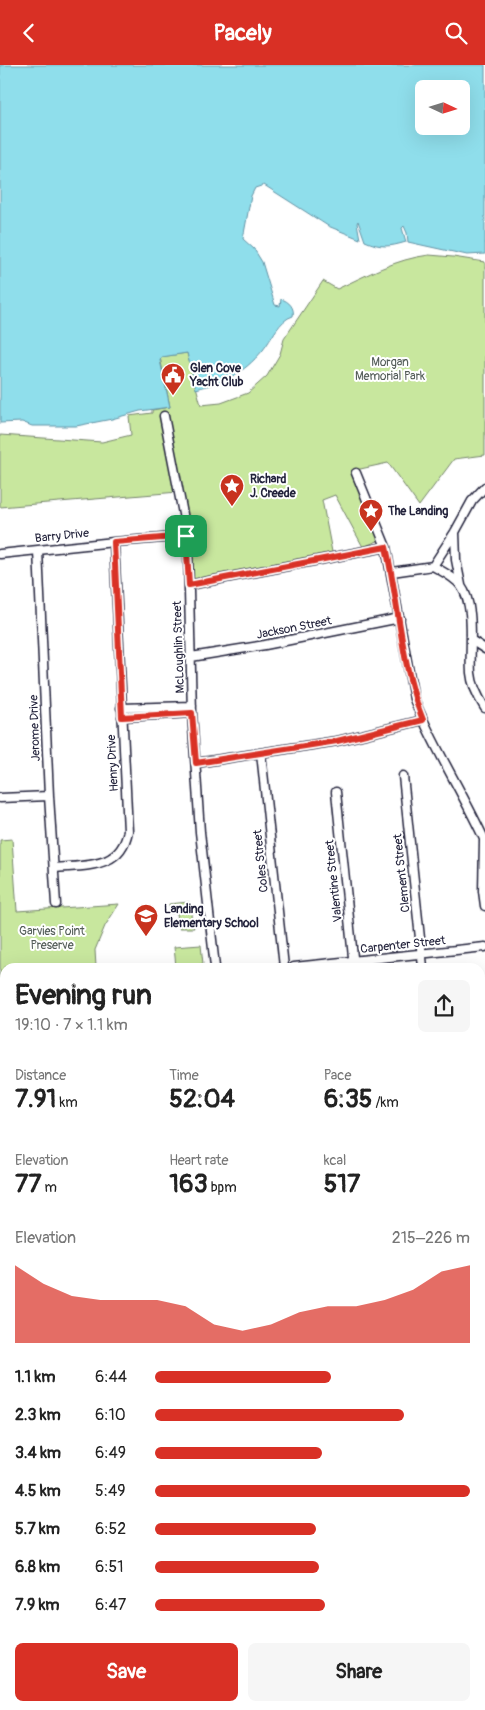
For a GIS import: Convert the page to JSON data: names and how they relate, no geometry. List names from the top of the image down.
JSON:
{
  "streets": {
    "street": [
      "Barry Drive",
      "Jackson Street",
      "McLoughlin Street",
      "Jerome Drive",
      "Henry Drive",
      "Coles Street",
      "Clement Street",
      "Valentine Street",
      "Carpenter Street"
    ]
  },
  "crossings": [
    ["Barry Drive", "McLoughlin Street"],
    ["Barry Drive", "Jerome Drive"],
    ["Barry Drive", "Henry Drive"],
    ["Jackson Street", "McLoughlin Street"],
    ["Jerome Drive", "Henry Drive"],
    ["Clement Street", "Carpenter Street"]
  ],
  "parks": ["Morgan Memorial Park", "Garvies Point Preserve"],
  "places": {
    "public building": ["Glen Cove Yacht Club"],
    "place": ["Richard J. Creede", "The Landing"],
    "school or university": ["Landing Elementary School"]
  },
  "north": "right",
  "page": {
    "header": "Pacely",
    "heading": ["Evening run", "19:10 · 7 × 1.1 km"],
    "stats": [
      ["Distance", "7.91 km"],
      ["Time", "52:04"],
      ["Pace", "6:35 /km"],
      ["Elevation", "77 m"],
      ["Heart rate", "163 bpm"],
      ["kcal", "517"]
    ],
    "chart": ["Elevation", "215–226 m"],
    "list": [
      {
        "name": "1.1 km",
        "note": "6:44"
      },
      {
        "name": "2.3 km",
        "note": "6:10"
      },
      {
        "name": "3.4 km",
        "note": "6:49"
      },
      {
        "name": "4.5 km",
        "note": "5:49"
      },
      {
        "name": "5.7 km",
        "note": "6:52"
      },
      {
        "name": "6.8 km",
        "note": "6:51"
      },
      {
        "name": "7.9 km",
        "note": "6:47"
      }
    ],
    "buttons": ["Save", "Share"]
  }
}
